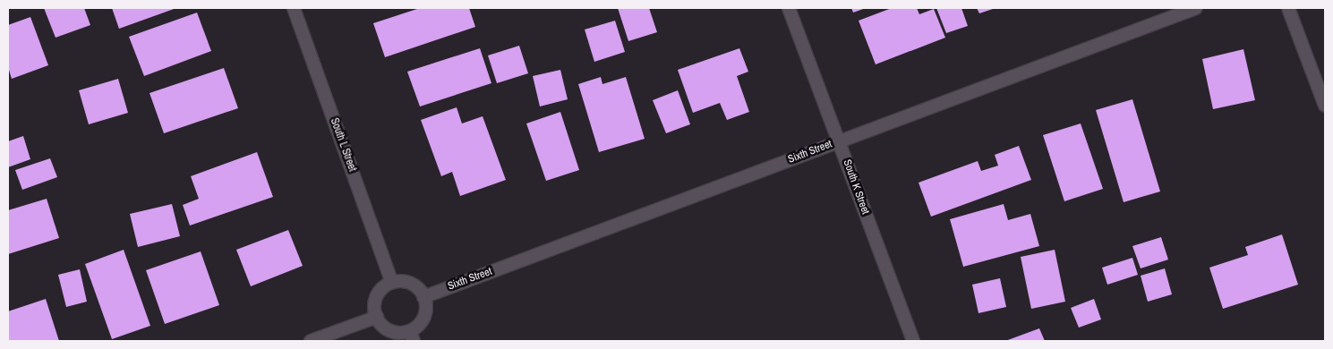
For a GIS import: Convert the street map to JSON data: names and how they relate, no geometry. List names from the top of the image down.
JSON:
{
  "streets": {
    "street": ["South L Street", "Sixth Street", "South K Street"]
  },
  "crossings": [
    ["South L Street", "Sixth Street"],
    ["Sixth Street", "South K Street"]
  ]
}
